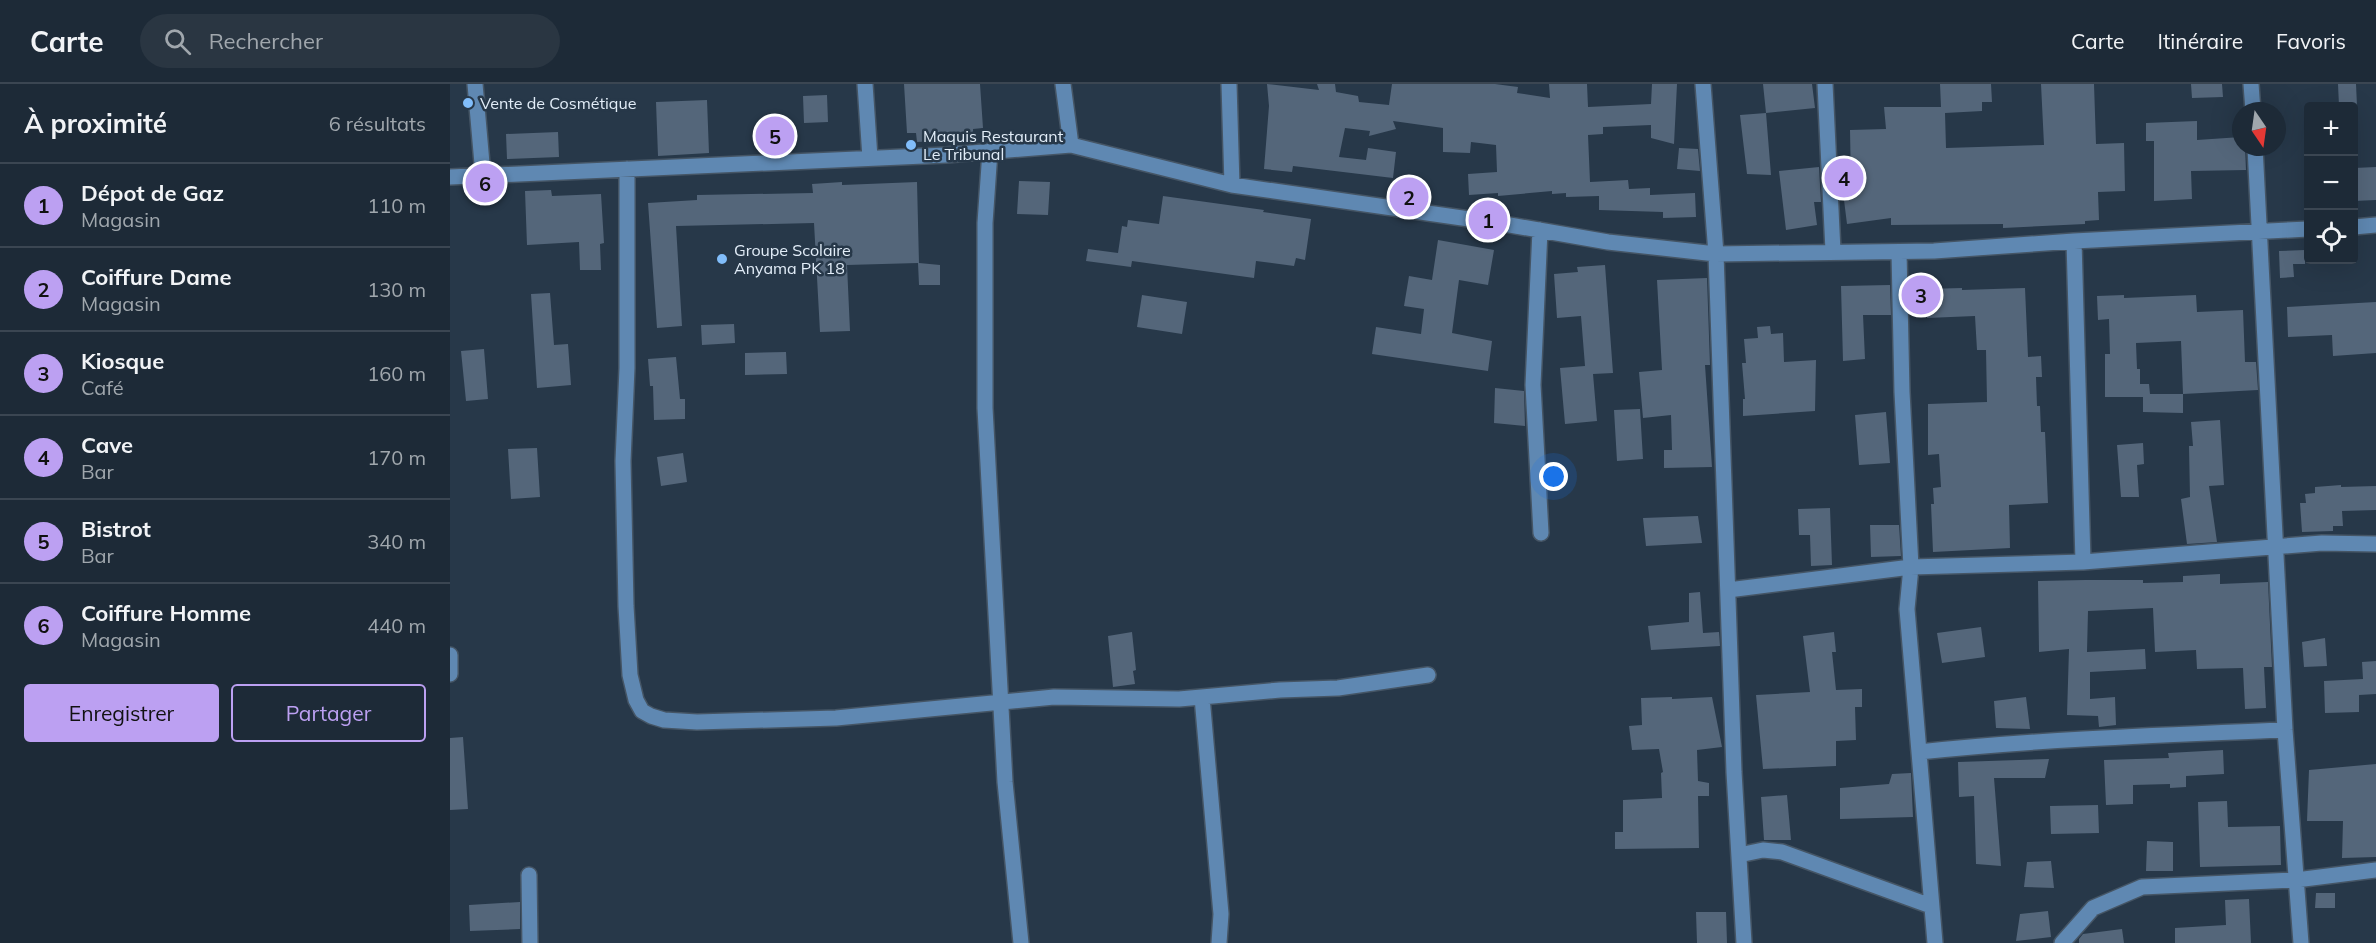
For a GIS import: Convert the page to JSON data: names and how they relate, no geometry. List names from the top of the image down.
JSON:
{
  "places": ["Vente de Cosmétique", "Maquis Restaurant Le Tribunal", "Groupe Scolaire Anyama PK 18"],
  "north": "bottom",
  "page": {
    "header": "Carte",
    "search": "Rechercher",
    "nav": ["Carte", "Itinéraire", "Favoris"],
    "heading": ["À proximité", "6 résultats"],
    "map_buttons": ["+", "−"],
    "pins": [
      "5",
      "4",
      "6",
      "2",
      "1",
      "3"
    ],
    "list": [
      {
        "mark": "1",
        "name": "Dépot de Gaz",
        "note": "Magasin",
        "value": "110 m"
      },
      {
        "mark": "2",
        "name": "Coiffure Dame",
        "note": "Magasin",
        "value": "130 m"
      },
      {
        "mark": "3",
        "name": "Kiosque",
        "note": "Café",
        "value": "160 m"
      },
      {
        "mark": "4",
        "name": "Cave",
        "note": "Bar",
        "value": "170 m"
      },
      {
        "mark": "5",
        "name": "Bistrot",
        "note": "Bar",
        "value": "340 m"
      },
      {
        "mark": "6",
        "name": "Coiffure Homme",
        "note": "Magasin",
        "value": "440 m"
      }
    ],
    "buttons": ["Enregistrer", "Partager"]
  }
}
